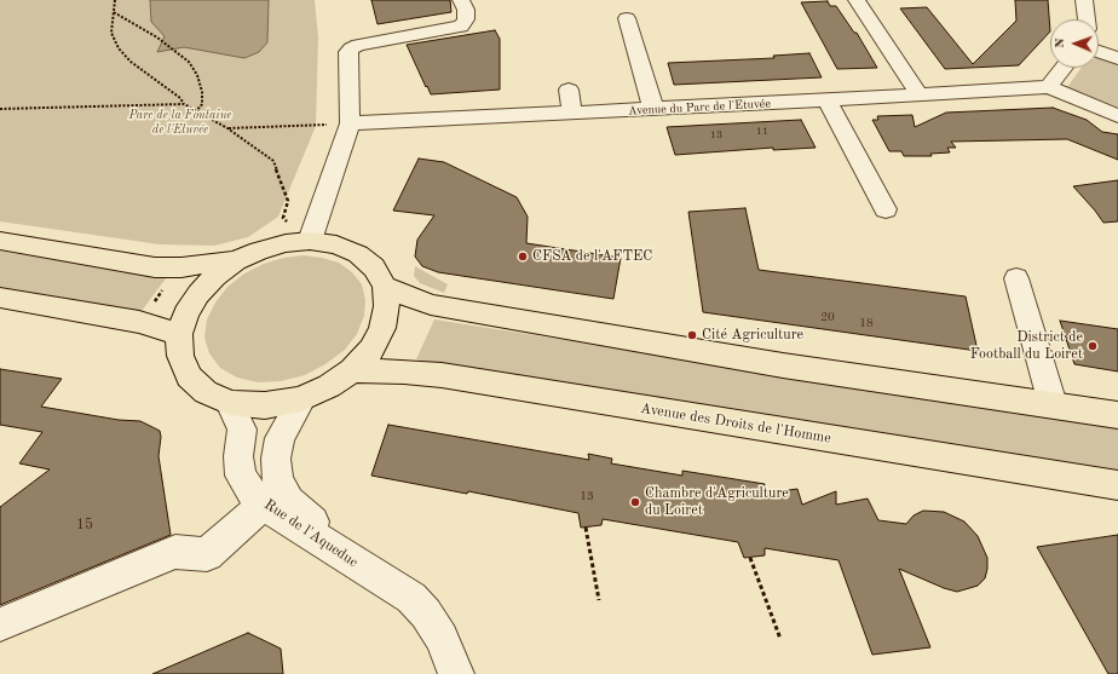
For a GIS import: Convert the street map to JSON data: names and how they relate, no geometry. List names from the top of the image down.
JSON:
{
  "streets": {
    "main road": ["Avenue des Droits de l'Homme"],
    "street": ["Avenue du Parc de l'Etuvée", "Rue de l'Aqueduc"]
  },
  "parks": ["Parc de la Fontaine de l'Etuvée"],
  "places": [
    "CFSA de l'AFTEC",
    "Cité Agriculture",
    "District de Football du Loiret",
    "Chambre d'Agriculture du Loiret"
  ],
  "house_numbers": [
    "11",
    "13",
    "20",
    "18",
    "13",
    "15"
  ],
  "north": "left"
}
